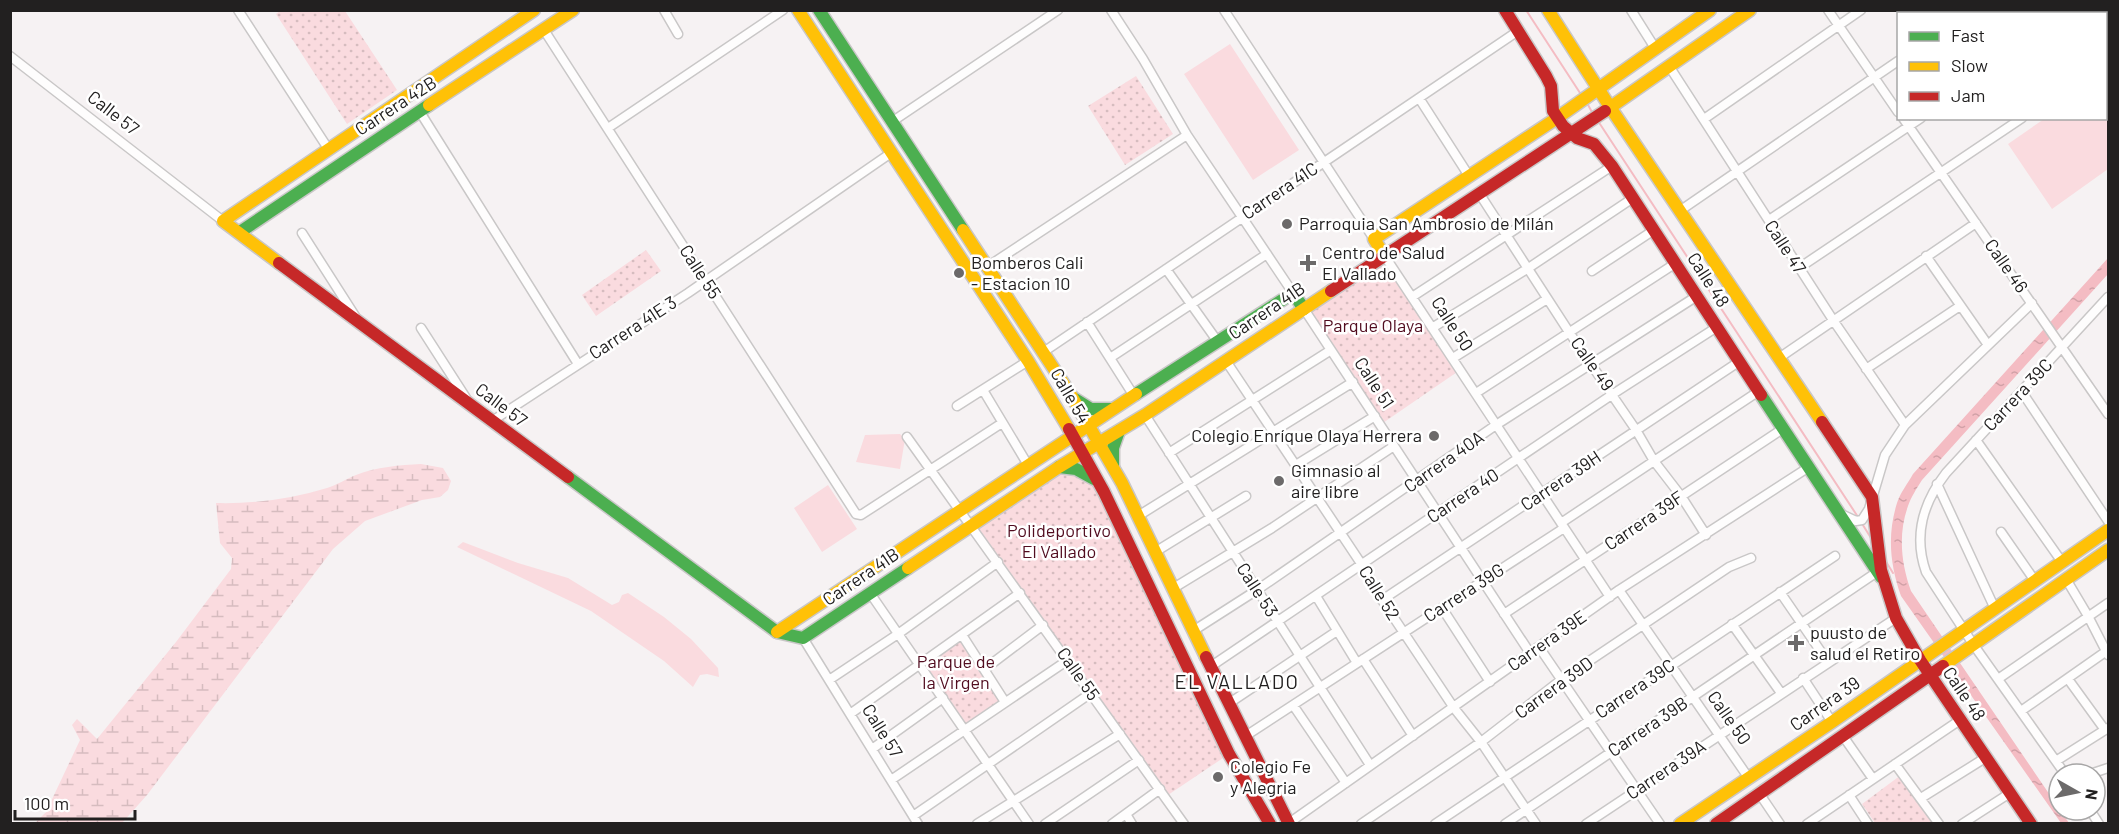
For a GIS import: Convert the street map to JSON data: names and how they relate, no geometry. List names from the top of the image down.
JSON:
{
  "streets": {
    "street": [
      "Carrera 42B",
      "Calle 57",
      "Carrera 41C",
      "Calle 47",
      "Calle 46",
      "Calle 55",
      "Calle 48",
      "Carrera 41B",
      "Calle 50",
      "Carrera 41E 3",
      "Calle 49",
      "Calle 51",
      "Carrera 39C",
      "Calle 54",
      "Carrera 40A",
      "Carrera 39H",
      "Carrera 40",
      "Carrera 39F",
      "Calle 53",
      "Calle 52",
      "Carrera 39G",
      "Carrera 39E",
      "Carrera 39D",
      "Carrera 39",
      "Carrera 39B",
      "Carrera 39A"
    ]
  },
  "crossings": [
    ["Carrera 42B", "Calle 57"],
    ["Carrera 42B", "Calle 55"],
    ["Calle 57", "Carrera 41B"],
    ["Calle 57", "Carrera 41E 3"],
    ["Carrera 41C", "Calle 48"],
    ["Carrera 41C", "Calle 50"],
    ["Carrera 41C", "Calle 51"],
    ["Carrera 41C", "Calle 54"],
    ["Calle 47", "Carrera 41B"],
    ["Calle 46", "Carrera 39C"],
    ["Calle 55", "Carrera 41B"],
    ["Calle 55", "Carrera 41E 3"],
    ["Calle 48", "Carrera 41B"],
    ["Calle 48", "Carrera 39C"],
    ["Calle 48", "Carrera 40A"],
    ["Calle 48", "Carrera 39H"],
    ["Calle 48", "Carrera 40"],
    ["Calle 48", "Carrera 39F"],
    ["Calle 48", "Carrera 39G"],
    ["Calle 48", "Carrera 39E"],
    ["Calle 48", "Carrera 39"],
    ["Calle 48", "Carrera 39B"],
    ["Calle 48", "Carrera 39A"],
    ["Carrera 41B", "Calle 50"],
    ["Carrera 41B", "Calle 49"],
    ["Carrera 41B", "Calle 51"],
    ["Carrera 41B", "Calle 54"],
    ["Carrera 41B", "Calle 53"],
    ["Carrera 41B", "Calle 52"],
    ["Calle 50", "Carrera 39C"],
    ["Calle 50", "Carrera 40A"],
    ["Calle 50", "Carrera 39H"],
    ["Calle 50", "Carrera 40"],
    ["Calle 50", "Carrera 39F"],
    ["Calle 50", "Carrera 39G"],
    ["Calle 50", "Carrera 39E"],
    ["Calle 50", "Carrera 39D"],
    ["Calle 50", "Carrera 39"],
    ["Calle 50", "Carrera 39B"],
    ["Calle 50", "Carrera 39A"],
    ["Carrera 41E 3", "Calle 54"],
    ["Calle 49", "Carrera 40A"],
    ["Calle 49", "Carrera 39H"],
    ["Calle 49", "Carrera 40"],
    ["Calle 49", "Carrera 39F"],
    ["Calle 49", "Carrera 39G"],
    ["Calle 49", "Carrera 39E"],
    ["Calle 51", "Carrera 40A"],
    ["Calle 51", "Carrera 39H"],
    ["Calle 51", "Carrera 40"],
    ["Calle 51", "Carrera 39F"],
    ["Calle 51", "Carrera 39G"],
    ["Calle 51", "Carrera 39E"],
    ["Carrera 39C", "Calle 52"],
    ["Calle 54", "Carrera 40A"],
    ["Calle 54", "Carrera 40"],
    ["Calle 54", "Carrera 39G"],
    ["Calle 54", "Carrera 39E"],
    ["Carrera 40A", "Calle 53"],
    ["Carrera 40A", "Calle 52"],
    ["Carrera 39H", "Calle 52"],
    ["Carrera 40", "Calle 53"],
    ["Carrera 40", "Calle 52"],
    ["Calle 53", "Carrera 39G"],
    ["Calle 53", "Carrera 39E"],
    ["Calle 52", "Carrera 39G"],
    ["Calle 52", "Carrera 39E"],
    ["Calle 52", "Carrera 39D"],
    ["Calle 52", "Carrera 39B"]
  ],
  "districts": ["EL VALLADO"],
  "parks": ["Parque Olaya", "Polideportivo El Vallado", "Parque de la Virgen"],
  "places": {
    "other": [
      "Parroquia San Ambrosio de Milán",
      "Bomberos Cali - Estacion 10",
      "Colegio Enríque Olaya Herrera",
      "Gimnasio al aire libre",
      "Colegio Fe y Alegria"
    ],
    "health": ["Centro de Salud El Vallado", "puusto de salud el Retiro"]
  },
  "legend": ["Fast", "Slow", "Jam"],
  "scale_bar": "100 m",
  "north": "right"
}
